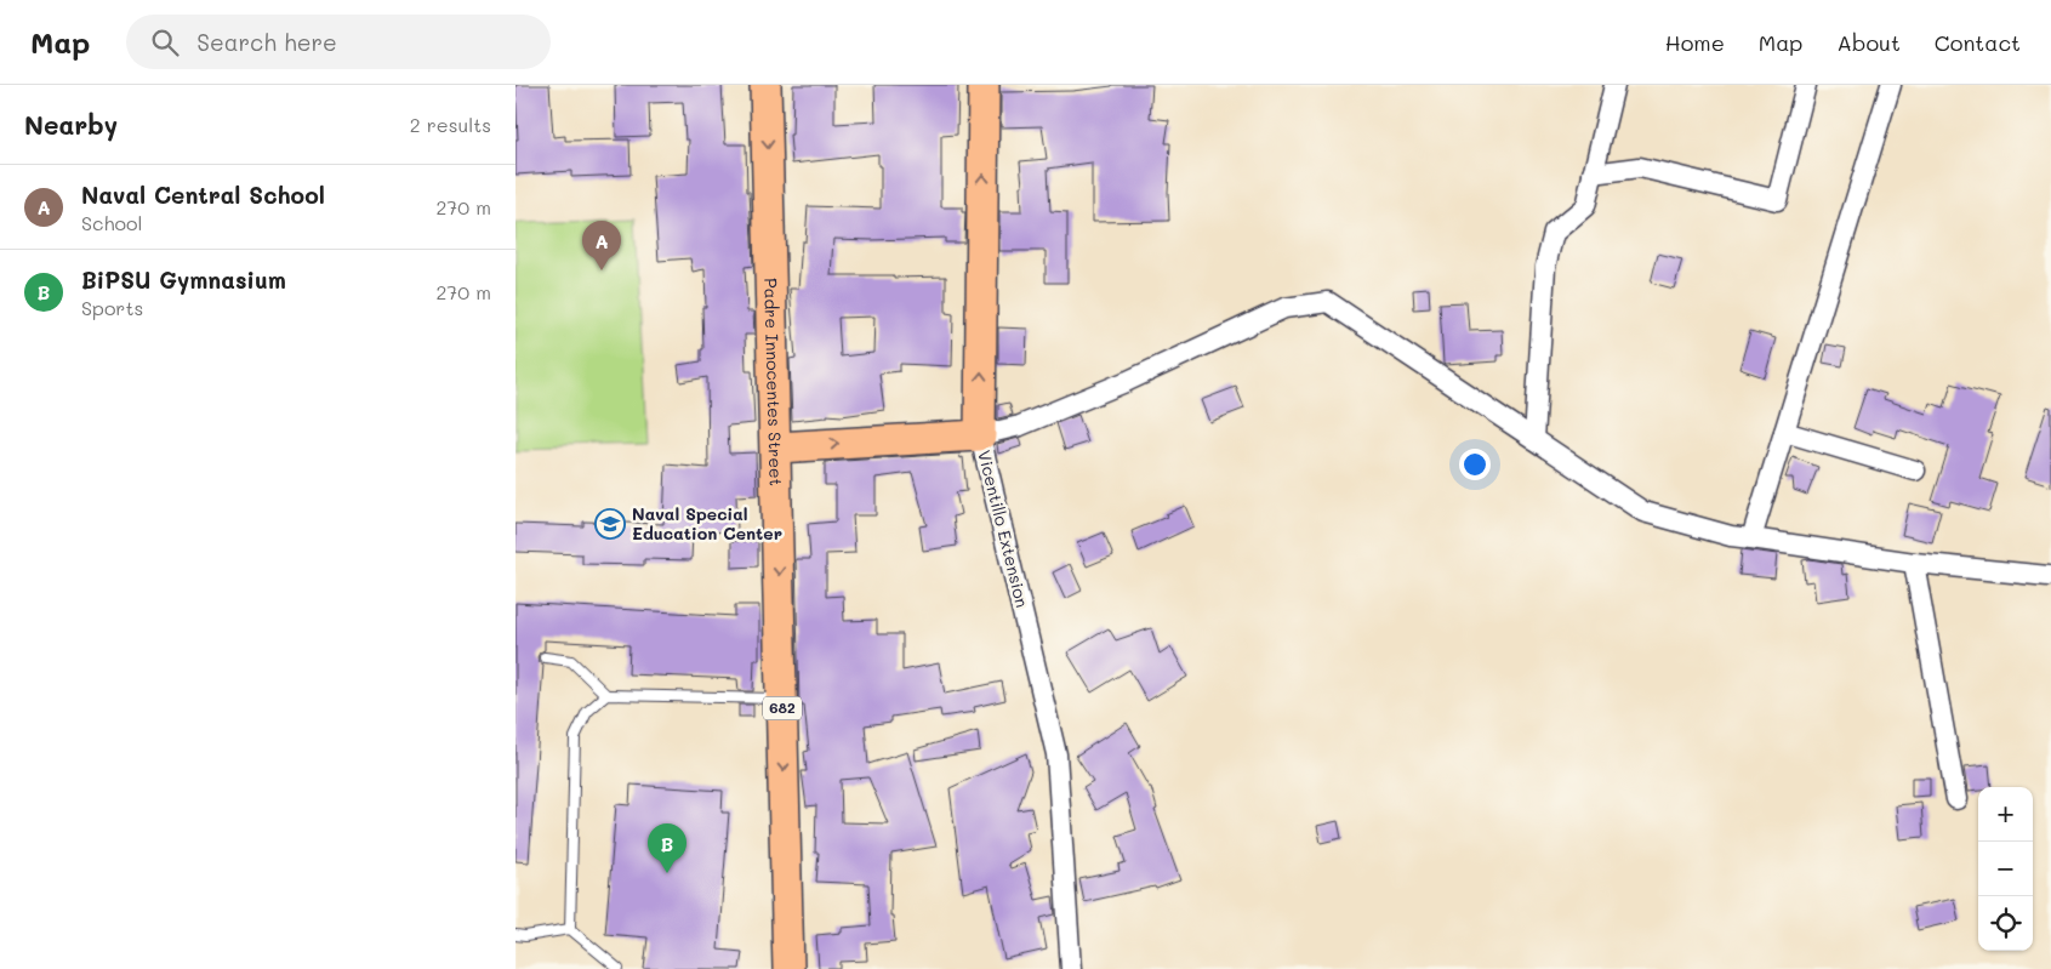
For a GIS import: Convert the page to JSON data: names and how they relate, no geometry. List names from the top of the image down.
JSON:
{
  "streets": {
    "main road": ["Padre Innocentes Street", "Vicentillo Extension", "682"]
  },
  "one_way": ["Padre Innocentes Street", "Vicentillo Extension"],
  "places": {
    "school or university": ["Naval Special Education Center"]
  },
  "page": {
    "header": "Map",
    "search": "Search here",
    "nav": [
      "Home",
      "Map",
      "About",
      "Contact"
    ],
    "heading": ["Nearby", "2 results"],
    "list": [
      {
        "mark": "A",
        "name": "Naval Central School",
        "note": "School",
        "value": "270 m"
      },
      {
        "mark": "B",
        "name": "BiPSU Gymnasium",
        "note": "Sports",
        "value": "270 m"
      }
    ],
    "pins": ["A", "B"],
    "map_buttons": ["+", "−"]
  }
}
